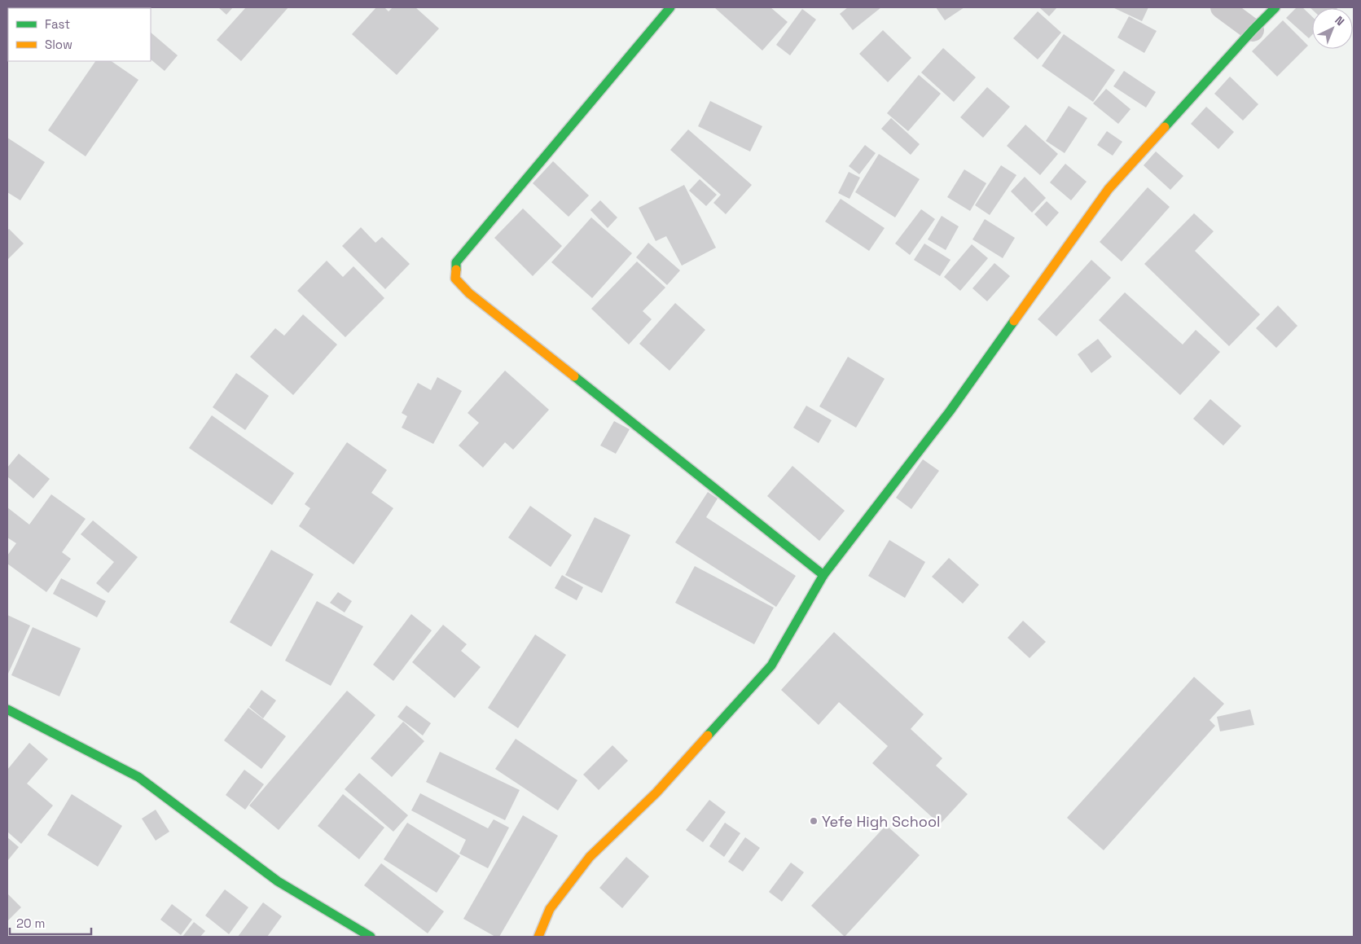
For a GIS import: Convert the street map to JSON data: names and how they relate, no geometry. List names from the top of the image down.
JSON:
{
  "places": ["Yefe High School"],
  "legend": ["Fast", "Slow"],
  "scale_bar": "20 m",
  "north": "top right"
}
